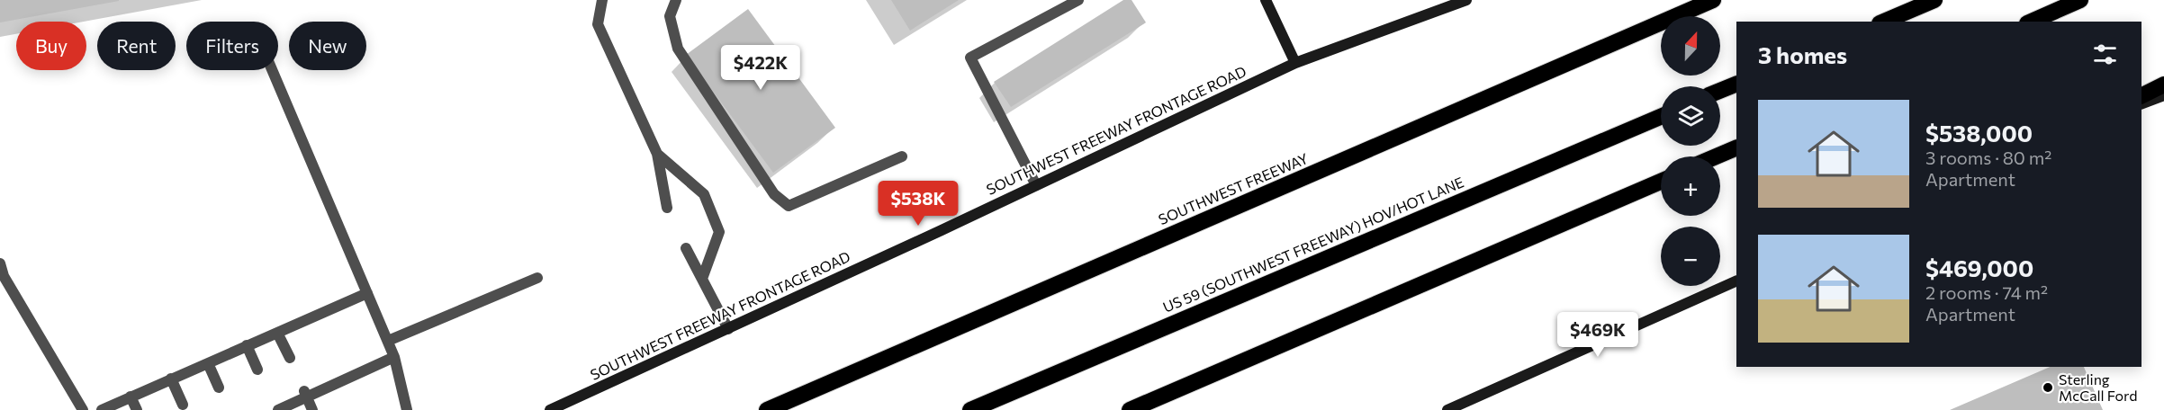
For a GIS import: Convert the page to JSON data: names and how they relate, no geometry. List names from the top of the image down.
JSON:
{
  "streets": {
    "highway": ["SOUTHWEST FREEWAY", "US 59 (SOUTHWEST FREEWAY) HOV/HOT LANE"],
    "main road": ["SOUTHWEST FREEWAY FRONTAGE ROAD"]
  },
  "places": ["Sterling McCall Ford"],
  "north": "top",
  "page": {
    "map_buttons": ["+", "−"],
    "chip": [
      "Buy",
      "Rent",
      "Filters",
      "New"
    ],
    "heading": "3 homes",
    "price": ["$422K", "$538K", "$469K"],
    "list": [
      {
        "name": "$538,000",
        "note": "3 rooms · 80 m² · Apartment"
      },
      {
        "name": "$469,000",
        "note": "2 rooms · 74 m² · Apartment"
      }
    ]
  }
}
